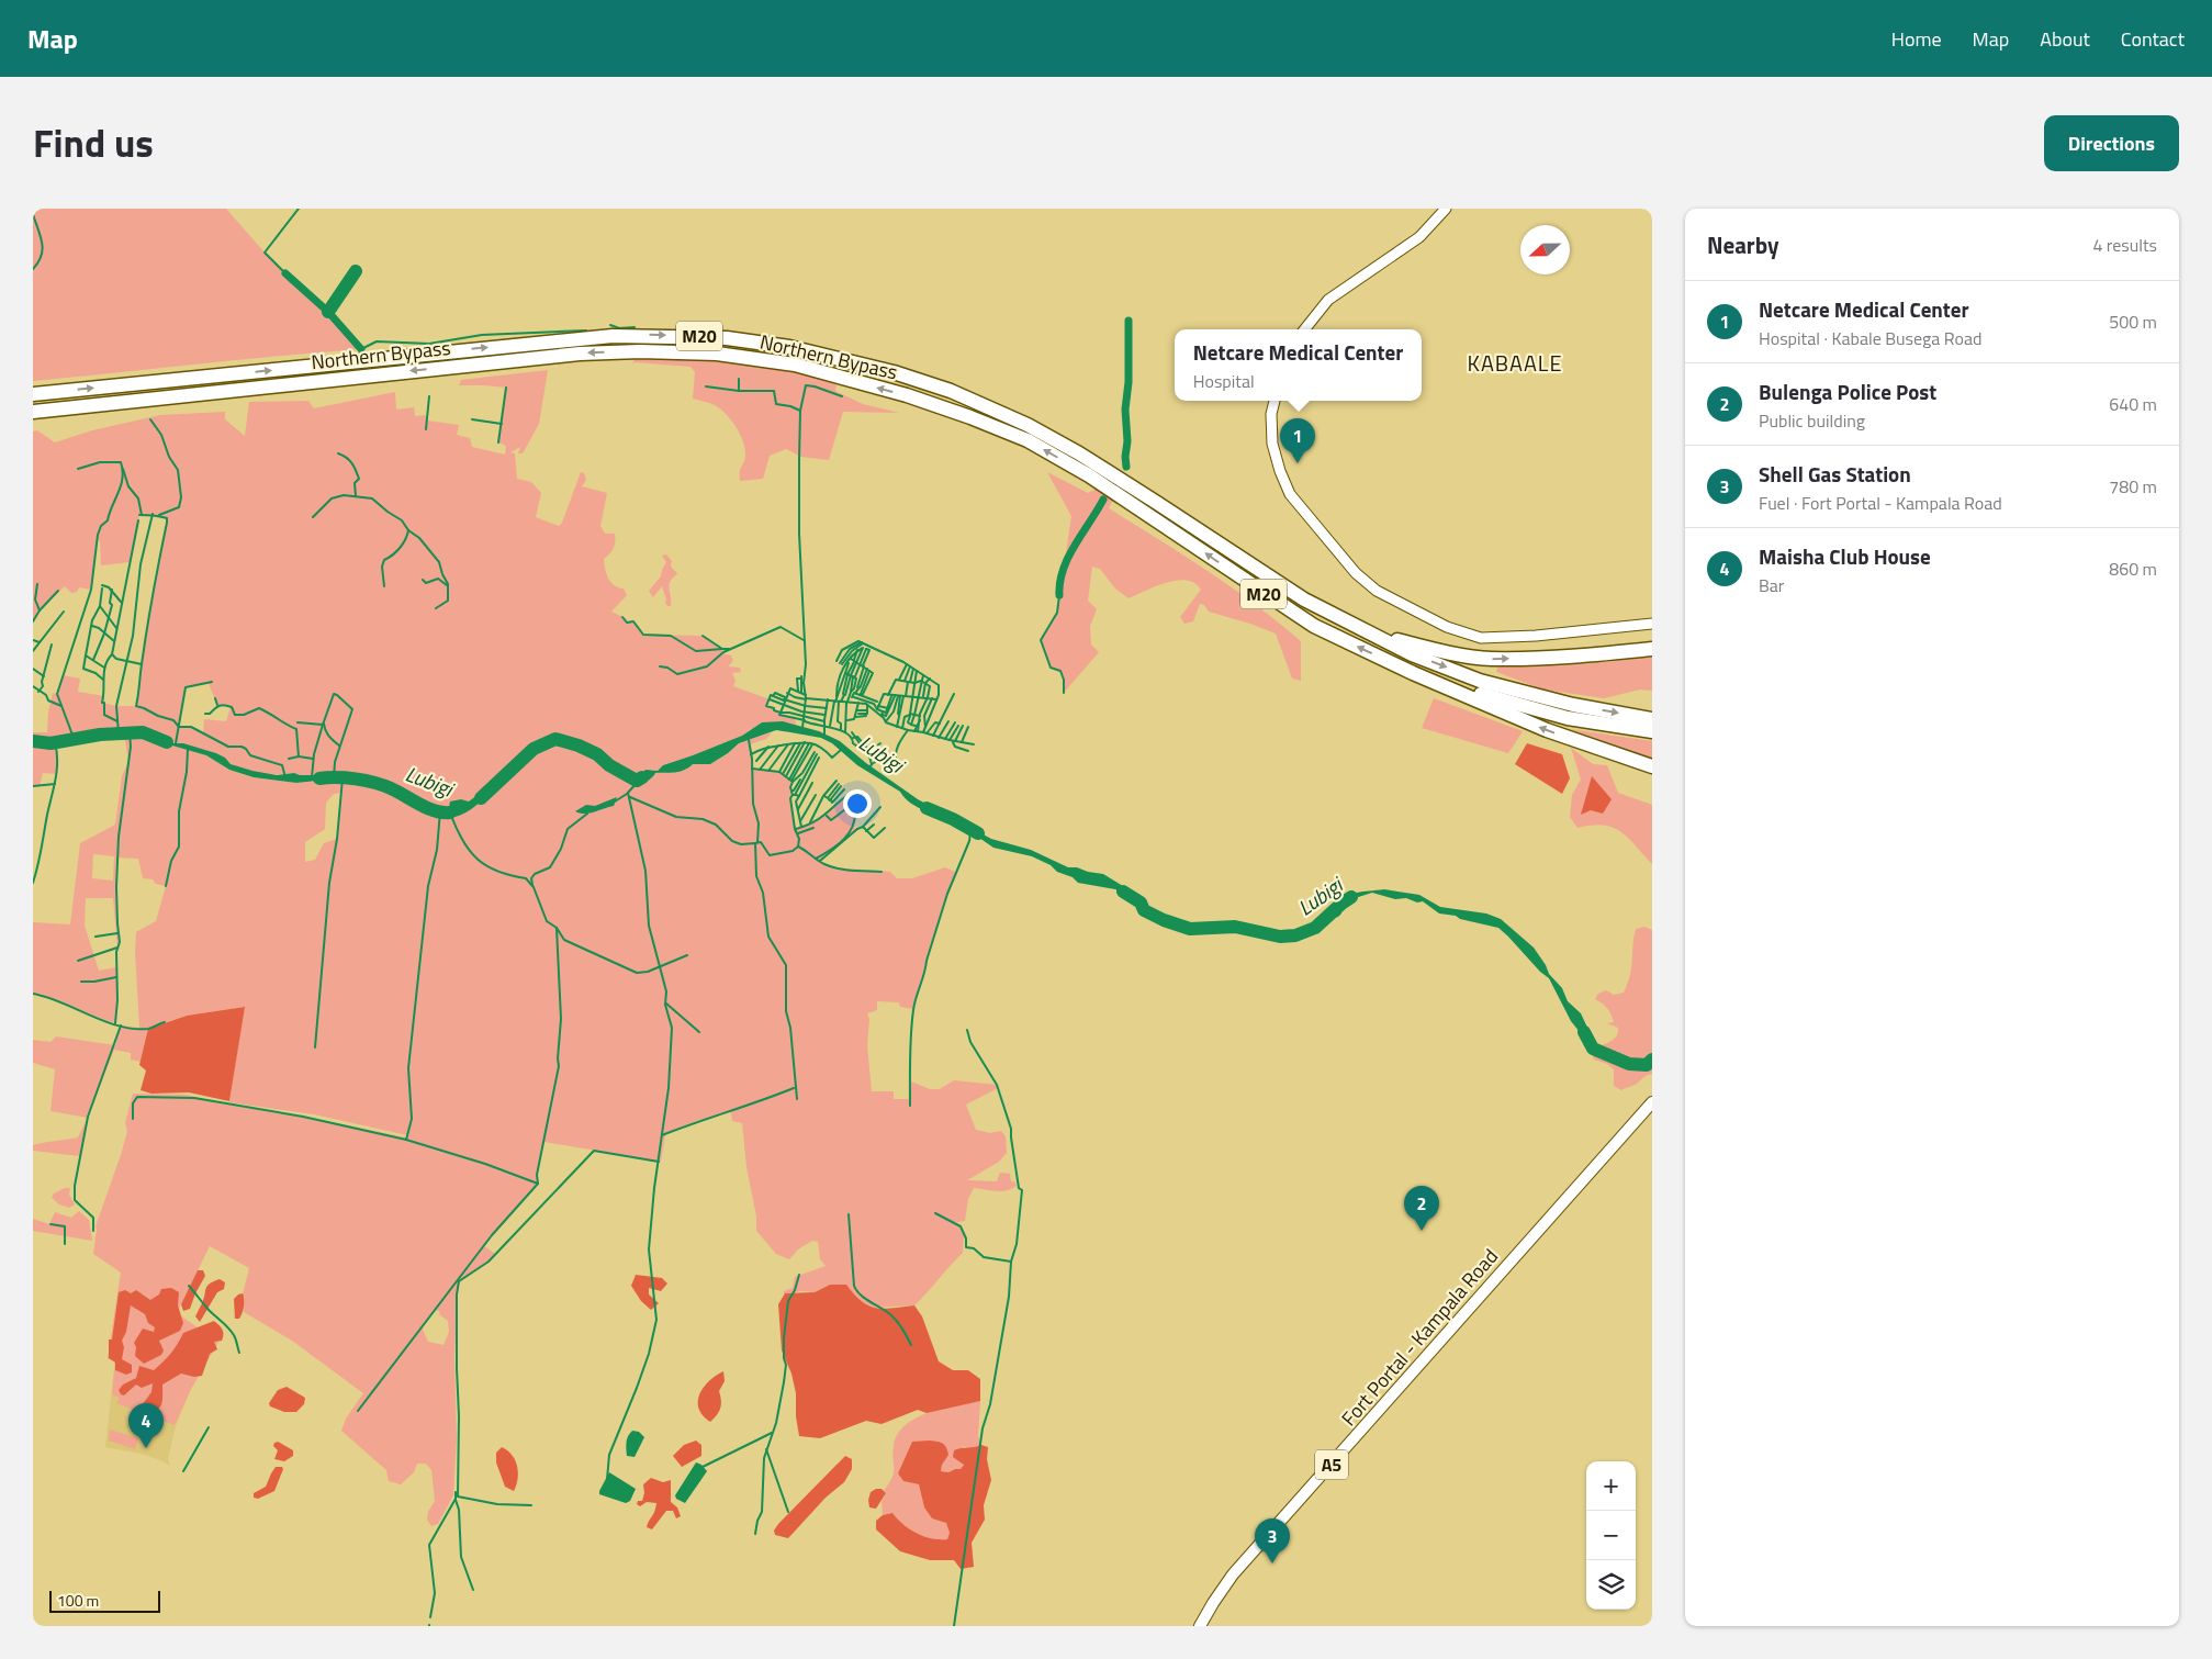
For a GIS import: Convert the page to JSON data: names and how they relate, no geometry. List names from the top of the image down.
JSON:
{
  "streets": {
    "highway": ["M20", "Northern Bypass"],
    "main road": ["Fort Portal - Kampala Road", "A5"]
  },
  "districts": ["KABAALE"],
  "water": ["Lubigi"],
  "scale_bar": "100 m",
  "north": "left",
  "page": {
    "header": "Map",
    "nav": [
      "Home",
      "Map",
      "About",
      "Contact"
    ],
    "title": "Find us",
    "buttons": "Directions",
    "heading": ["Nearby", "4 results"],
    "list": [
      {
        "mark": "1",
        "name": "Netcare Medical Center",
        "note": "Hospital · Kabale Busega Road",
        "value": "500 m"
      },
      {
        "mark": "2",
        "name": "Bulenga Police Post",
        "note": "Public building",
        "value": "640 m"
      },
      {
        "mark": "3",
        "name": "Shell Gas Station",
        "note": "Fuel · Fort Portal - Kampala Road",
        "value": "780 m"
      },
      {
        "mark": "4",
        "name": "Maisha Club House",
        "note": "Bar",
        "value": "860 m"
      }
    ],
    "popup": ["Netcare Medical Center", "Hospital"],
    "pins": [
      "1",
      "2",
      "4",
      "3"
    ],
    "map_buttons": ["+", "−"],
    "scale": "100 m"
  }
}
